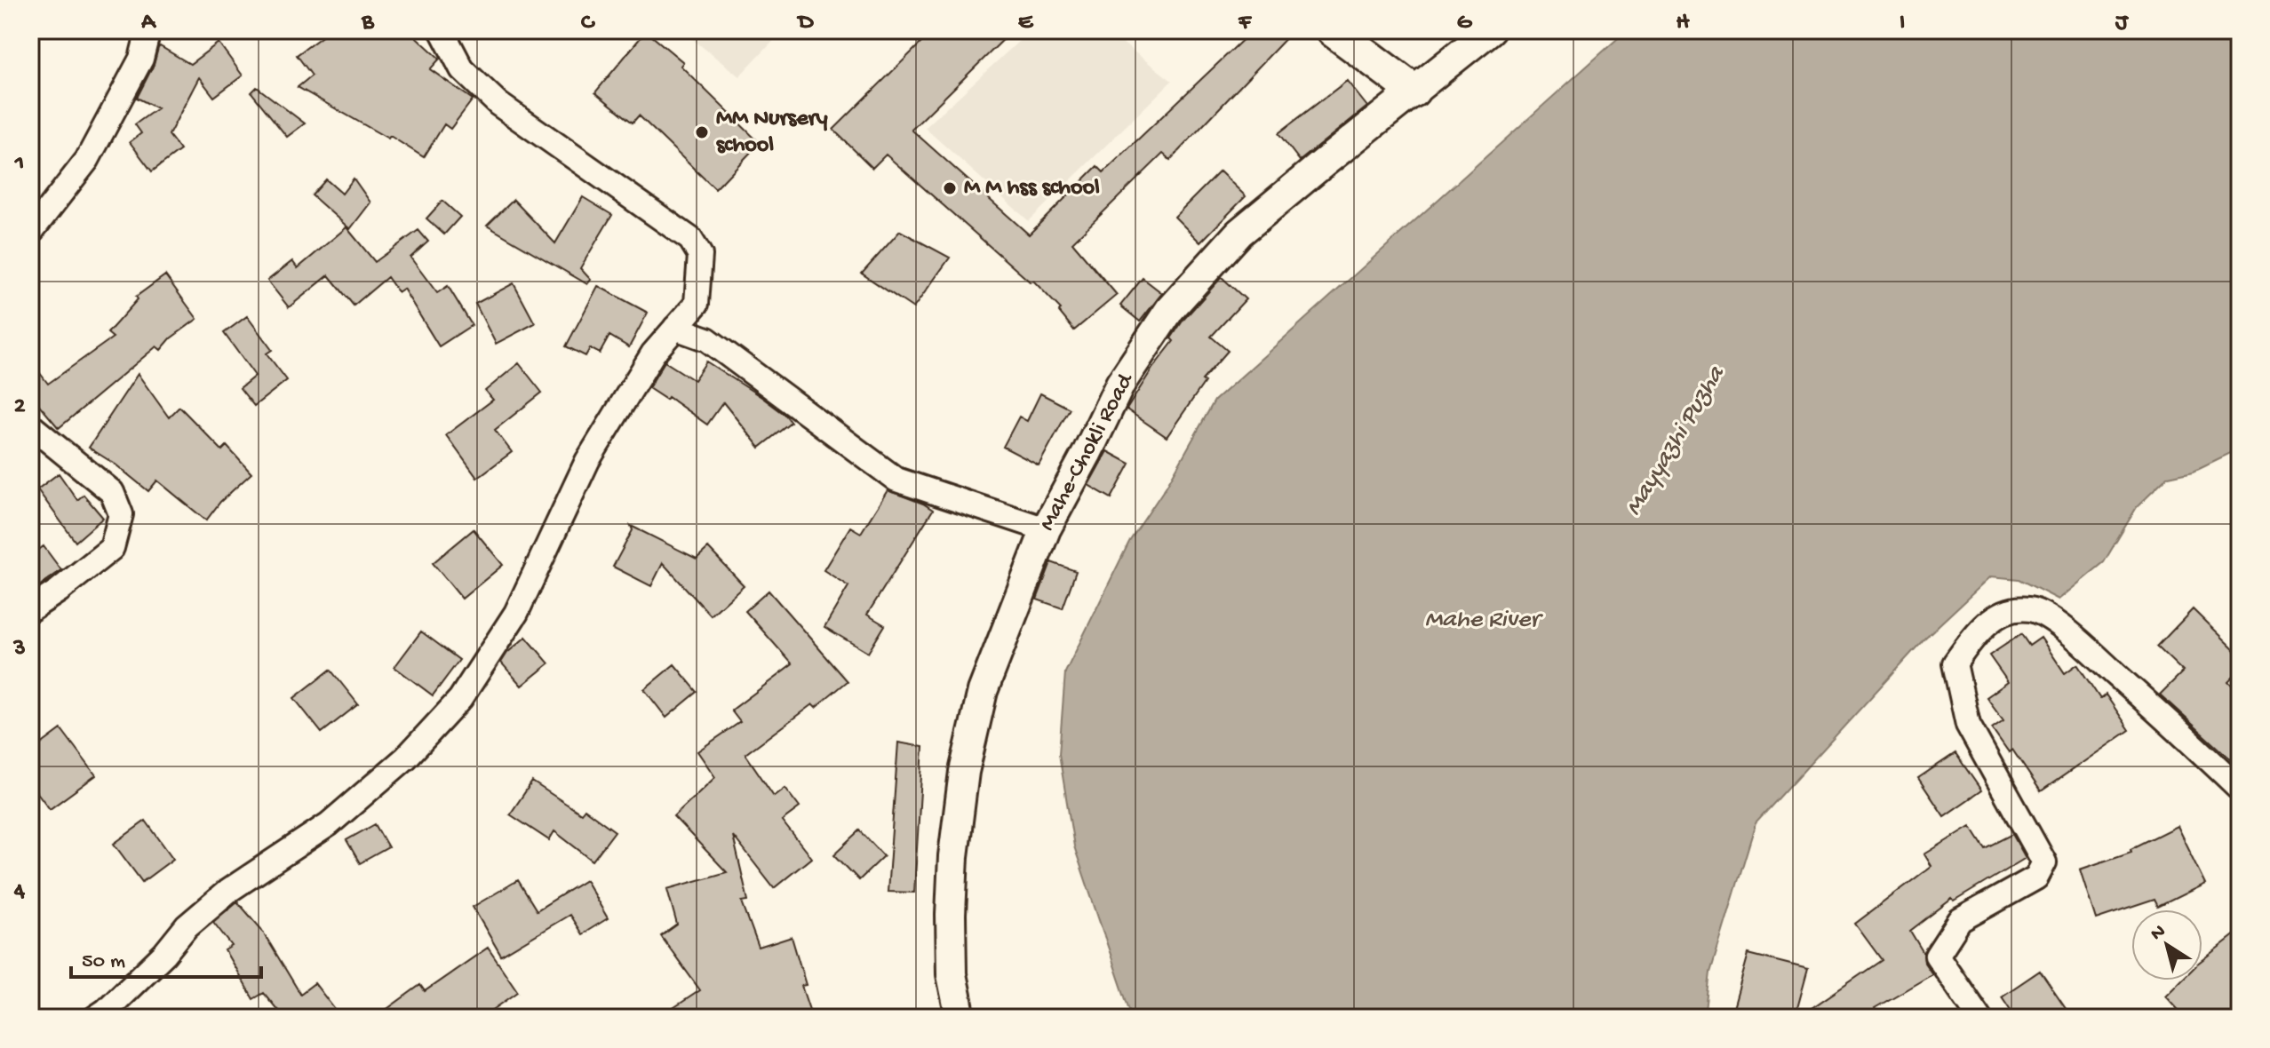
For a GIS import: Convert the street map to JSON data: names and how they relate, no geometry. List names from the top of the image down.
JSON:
{
  "streets": {
    "street": ["Mahe-Chokli Road"]
  },
  "water": ["Mayyazhi Puzha", "Mahe River"],
  "places": ["MM Nursery school", "M M hss school"],
  "scale_bar": "50 m",
  "north": "top left",
  "grid": {
    "columns": [
      "A",
      "B",
      "C",
      "D",
      "E",
      "F",
      "G",
      "H",
      "I",
      "J"
    ],
    "rows": [
      "1",
      "2",
      "3",
      "4"
    ]
  }
}
